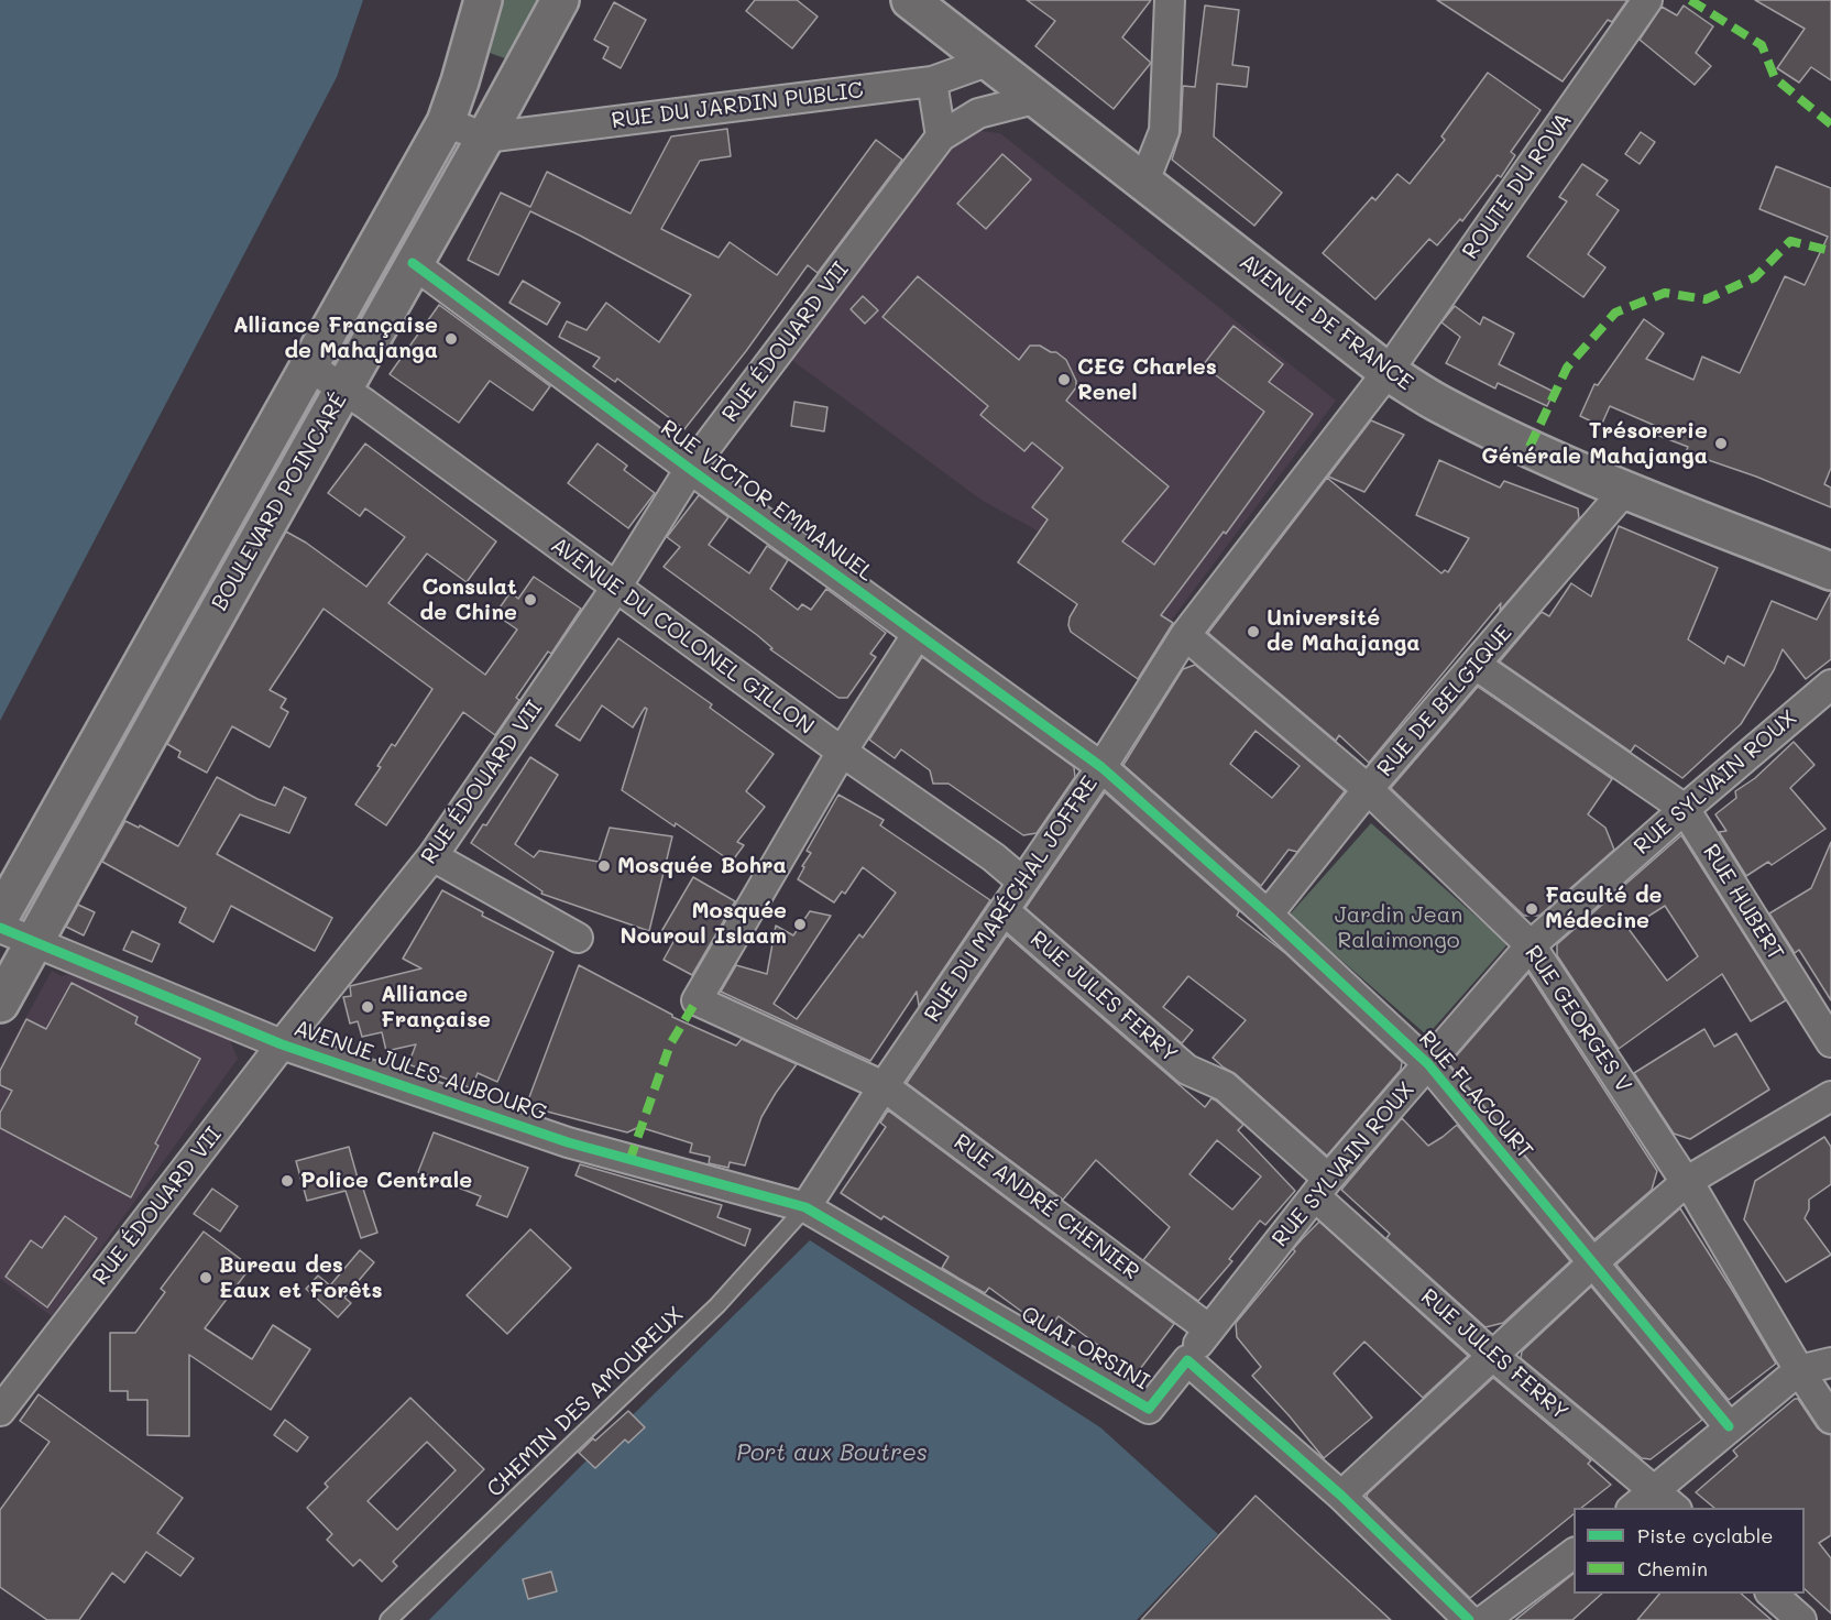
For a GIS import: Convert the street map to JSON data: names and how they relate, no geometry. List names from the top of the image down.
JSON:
{
  "streets": {
    "street": [
      "RUE DU JARDIN PUBLIC",
      "ROUTE DU ROVA",
      "AVENUE DE FRANCE",
      "RUE ÉDOUARD VII",
      "RUE VICTOR EMMANUEL",
      "BOULEVARD POINCARÉ",
      "AVENUE DU COLONEL GILLON",
      "RUE DE BELGIQUE",
      "RUE SYLVAIN ROUX",
      "RUE DU MARÉCHAL JOFFRE",
      "RUE HUBERT",
      "RUE JULES FERRY",
      "RUE GEORGES V",
      "AVENUE JULES AUBOURG",
      "RUE FLACOURT",
      "RUE ANDRÉ CHENIER",
      "QUAI ORSINI"
    ],
    "lane": ["CHEMIN DES AMOUREUX"]
  },
  "crossings": [
    ["RUE DU JARDIN PUBLIC", "AVENUE DE FRANCE"],
    ["RUE DU JARDIN PUBLIC", "BOULEVARD POINCARÉ"],
    ["ROUTE DU ROVA", "AVENUE DE FRANCE"],
    ["ROUTE DU ROVA", "RUE DU MARÉCHAL JOFFRE"],
    ["AVENUE DE FRANCE", "RUE DE BELGIQUE"],
    ["AVENUE DE FRANCE", "RUE DU MARÉCHAL JOFFRE"],
    ["RUE ÉDOUARD VII", "RUE VICTOR EMMANUEL"],
    ["RUE ÉDOUARD VII", "AVENUE DU COLONEL GILLON"],
    ["RUE ÉDOUARD VII", "AVENUE JULES AUBOURG"],
    ["RUE VICTOR EMMANUEL", "BOULEVARD POINCARÉ"],
    ["RUE VICTOR EMMANUEL", "RUE DU MARÉCHAL JOFFRE"],
    ["RUE VICTOR EMMANUEL", "RUE FLACOURT"],
    ["BOULEVARD POINCARÉ", "AVENUE DU COLONEL GILLON"],
    ["BOULEVARD POINCARÉ", "AVENUE JULES AUBOURG"],
    ["AVENUE DU COLONEL GILLON", "RUE DU MARÉCHAL JOFFRE"],
    ["AVENUE DU COLONEL GILLON", "RUE ANDRÉ CHENIER"],
    ["RUE DE BELGIQUE", "RUE HUBERT"],
    ["RUE DE BELGIQUE", "RUE GEORGES V"],
    ["RUE DE BELGIQUE", "RUE FLACOURT"],
    ["RUE SYLVAIN ROUX", "RUE HUBERT"],
    ["RUE SYLVAIN ROUX", "RUE JULES FERRY"],
    ["RUE SYLVAIN ROUX", "RUE GEORGES V"],
    ["RUE SYLVAIN ROUX", "RUE FLACOURT"],
    ["RUE SYLVAIN ROUX", "RUE ANDRÉ CHENIER"],
    ["RUE SYLVAIN ROUX", "QUAI ORSINI"],
    ["RUE DU MARÉCHAL JOFFRE", "RUE JULES FERRY"],
    ["RUE DU MARÉCHAL JOFFRE", "RUE GEORGES V"],
    ["RUE DU MARÉCHAL JOFFRE", "AVENUE JULES AUBOURG"],
    ["RUE DU MARÉCHAL JOFFRE", "RUE FLACOURT"],
    ["RUE DU MARÉCHAL JOFFRE", "RUE ANDRÉ CHENIER"],
    ["RUE DU MARÉCHAL JOFFRE", "QUAI ORSINI"],
    ["RUE DU MARÉCHAL JOFFRE", "CHEMIN DES AMOUREUX"],
    ["AVENUE JULES AUBOURG", "QUAI ORSINI"],
    ["AVENUE JULES AUBOURG", "CHEMIN DES AMOUREUX"],
    ["QUAI ORSINI", "CHEMIN DES AMOUREUX"]
  ],
  "water": ["Port aux Boutres"],
  "parks": ["Jardin Jean Ralaimongo"],
  "places": [
    "Alliance Française de Mahajanga",
    "CEG Charles Renel",
    "Trésorerie Générale Mahajanga",
    "Consulat de Chine",
    "Université de Mahajanga",
    "Mosquée Bohra",
    "Faculté de Médecine",
    "Mosquée Nouroul Islaam",
    "Alliance Française",
    "Police Centrale",
    "Bureau des Eaux et Forêts"
  ],
  "legend": ["Piste cyclable", "Chemin"]
}
